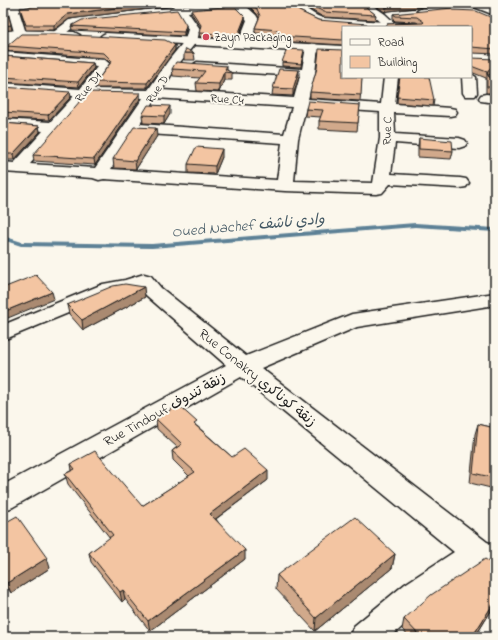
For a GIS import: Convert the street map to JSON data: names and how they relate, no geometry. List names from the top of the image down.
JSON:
{
  "streets": {
    "street": [
      "Rue D1",
      "Rue D",
      "Rue C4",
      "Rue C",
      "Rue Conakry زنقة كوناكري",
      "Rue Tindouf زنقة تندوف"
    ]
  },
  "crossings": [
    ["Rue D1", "Rue C4"],
    ["Rue D", "Rue C4"],
    ["Rue C4", "Rue C"],
    ["Rue Conakry زنقة كوناكري", "Rue Tindouf زنقة تندوف"]
  ],
  "water": ["Oued Nachef وادي ناشف"],
  "places": ["Zayn Packaging"],
  "legend": ["Road", "Building"]
}
